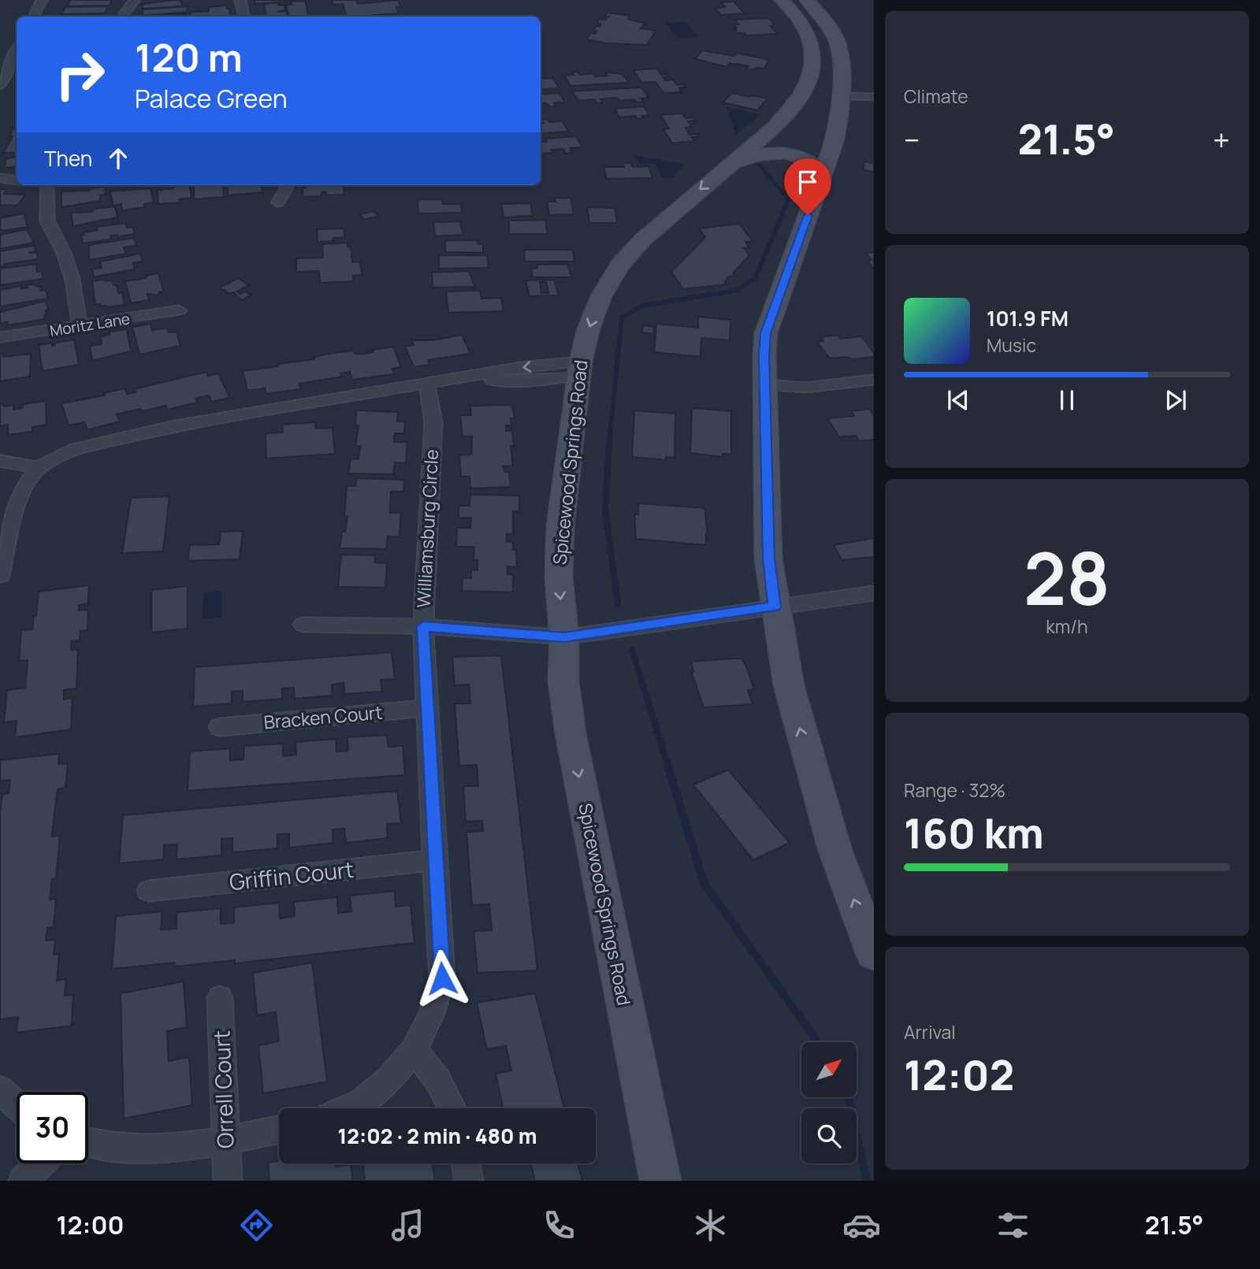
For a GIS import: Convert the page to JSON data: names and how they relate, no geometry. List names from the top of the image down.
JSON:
{
  "streets": {
    "main road": ["Spicewood Springs Road"],
    "street": [
      "Moritz Lane",
      "Williamsburg Circle",
      "Bracken Court",
      "Griffin Court",
      "Orrell Court"
    ]
  },
  "crossings": [
    ["Williamsburg Circle", "Bracken Court"],
    ["Williamsburg Circle", "Griffin Court"]
  ],
  "north": "top right",
  "page": {
    "tile": [
      "Climate",
      ["28", "km/h"],
      ["Range · 32%", "160 km"],
      ["Arrival", "12:02"]
    ],
    "turn": ["120 m", "Palace Green"],
    "heat": ["−", "21.5°", "+"],
    "then": "Then",
    "song": ["101.9 FM", "Music"],
    "limit": "30",
    "trip": "12:02 · 2 min · 480 m",
    "tabs": ["12:00", "21.5°"]
  }
}
